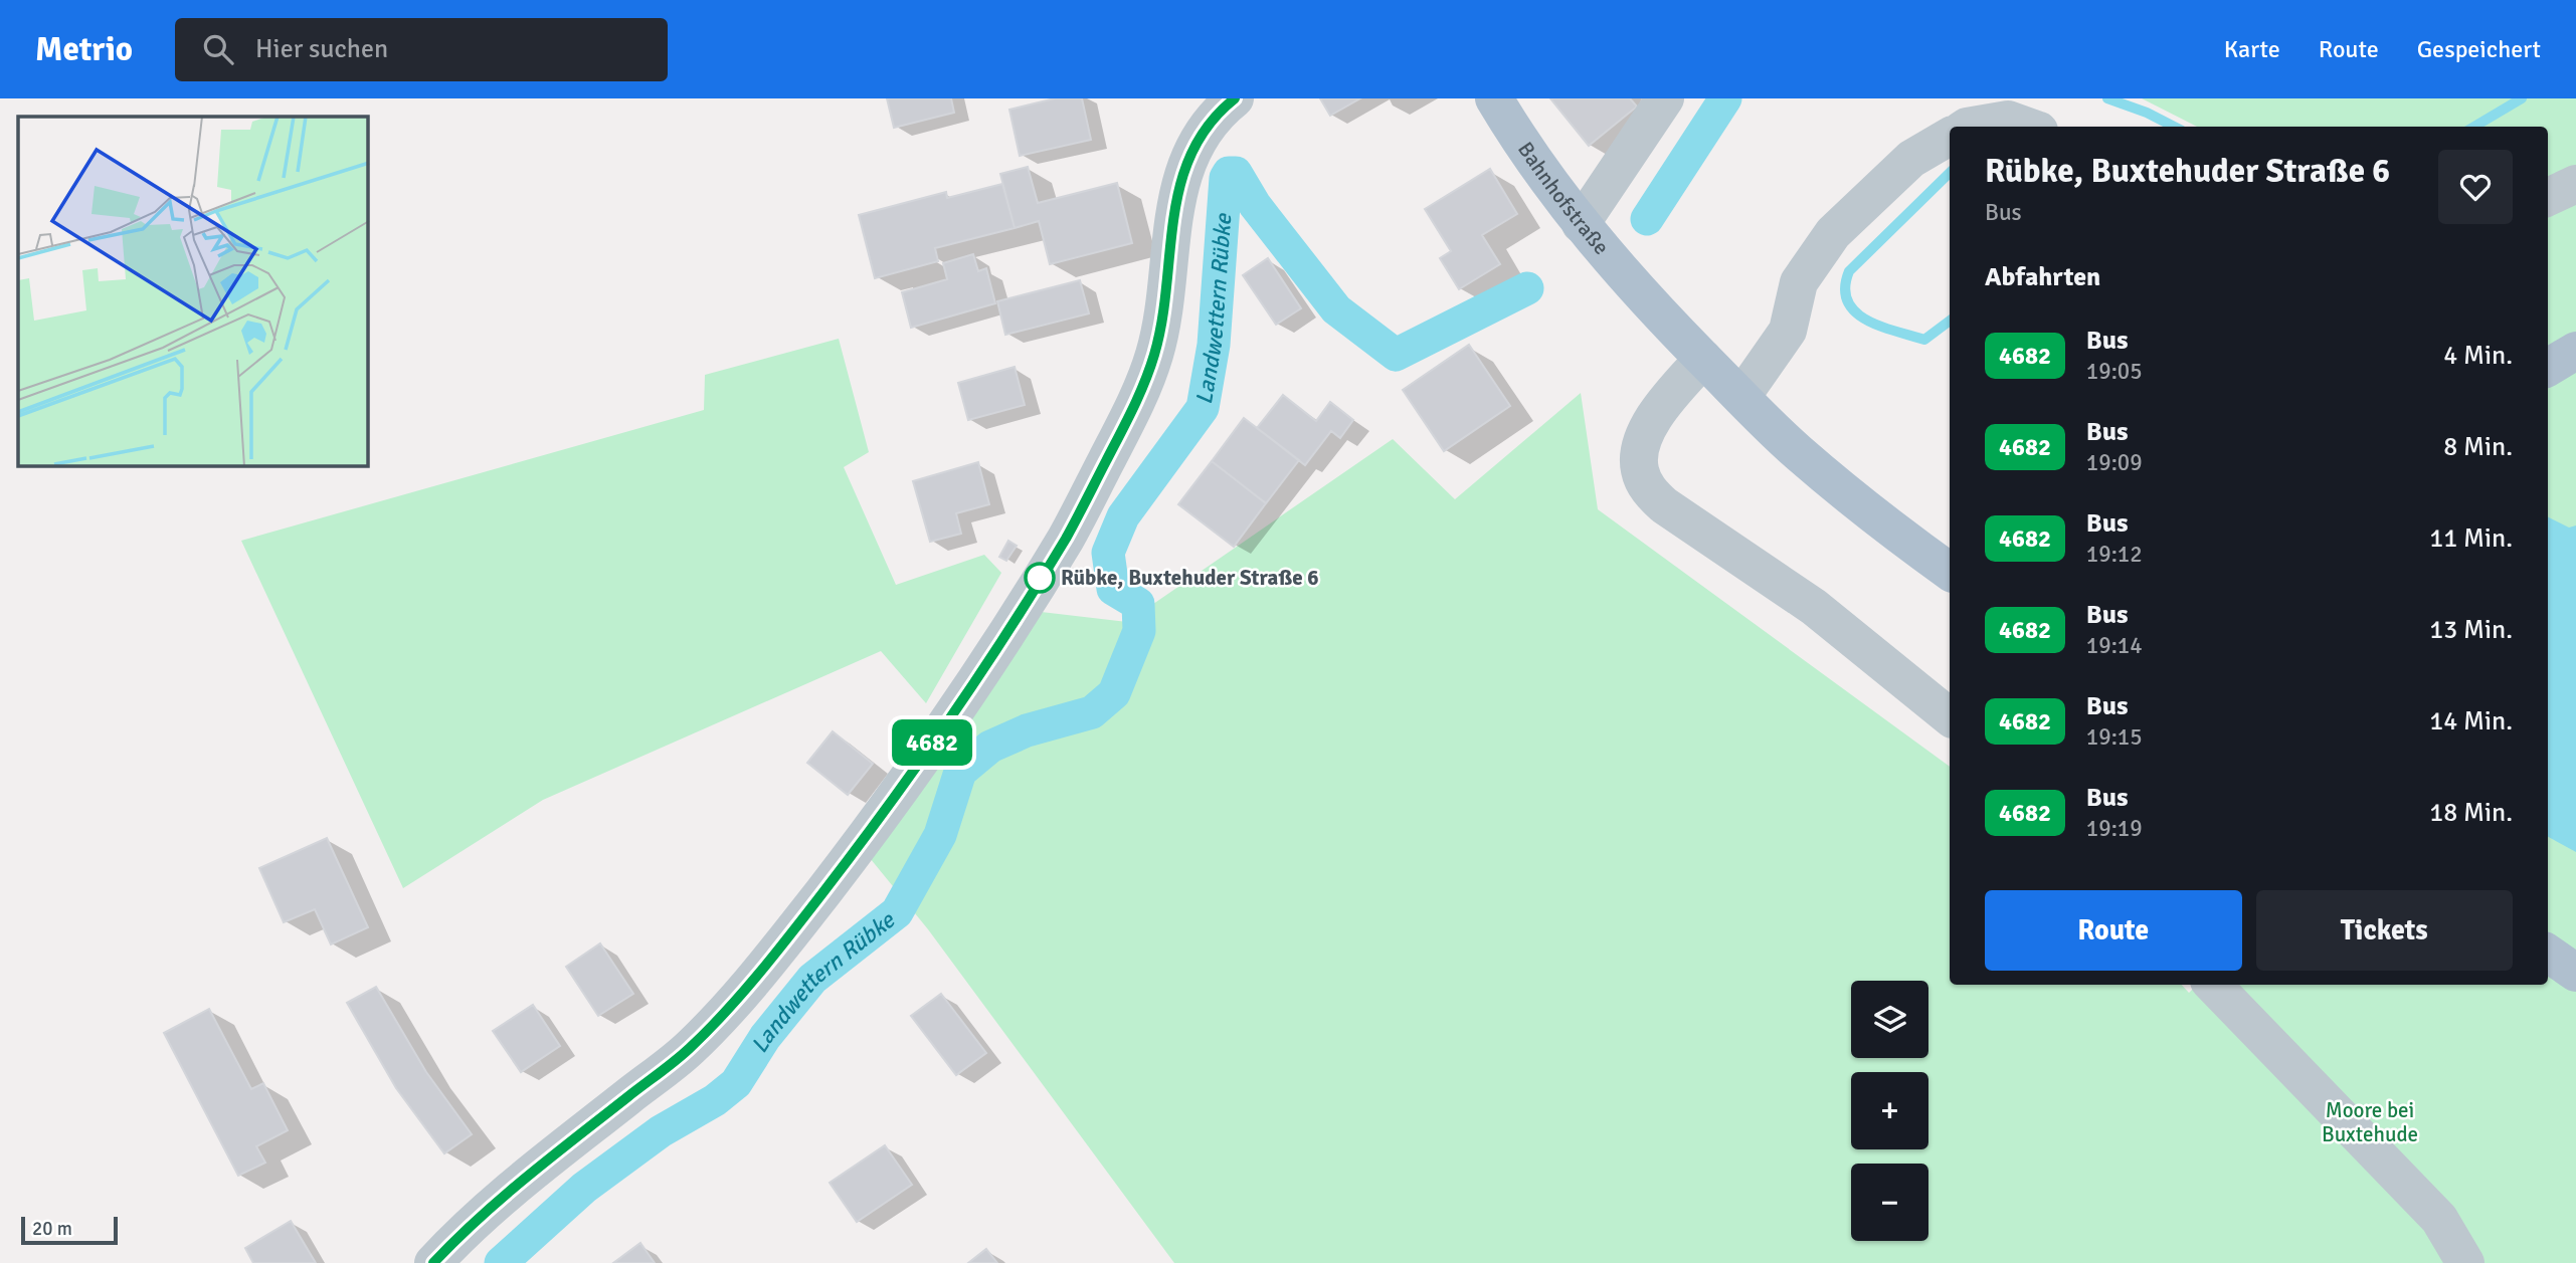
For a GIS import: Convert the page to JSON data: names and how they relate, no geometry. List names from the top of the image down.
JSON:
{
  "streets": {
    "main road": ["Bahnhofstraße"]
  },
  "water": ["Landwettern Rübke"],
  "parks": ["Moore bei Buxtehude"],
  "places": ["Rübke, Buxtehuder Straße 6"],
  "lines": ["bus line 4682"],
  "scale_bar": "20 m",
  "page": {
    "header": "Metrio",
    "search": "Hier suchen",
    "nav": ["Karte", "Route", "Gespeichert"],
    "on_map": "4682",
    "heading": [
      ["Rübke, Buxtehuder Straße 6", "Bus"],
      "Abfahrten"
    ],
    "list": [
      {
        "mark": "4682",
        "name": "Bus",
        "note": "19:05",
        "value": "4 Min."
      },
      {
        "mark": "4682",
        "name": "Bus",
        "note": "19:09",
        "value": "8 Min."
      },
      {
        "mark": "4682",
        "name": "Bus",
        "note": "19:12",
        "value": "11 Min."
      },
      {
        "mark": "4682",
        "name": "Bus",
        "note": "19:14",
        "value": "13 Min."
      },
      {
        "mark": "4682",
        "name": "Bus",
        "note": "19:15",
        "value": "14 Min."
      },
      {
        "mark": "4682",
        "name": "Bus",
        "note": "19:19",
        "value": "18 Min."
      }
    ],
    "buttons": ["Route", "Tickets"],
    "map_buttons": ["+", "−"],
    "scale": "20 m"
  }
}
